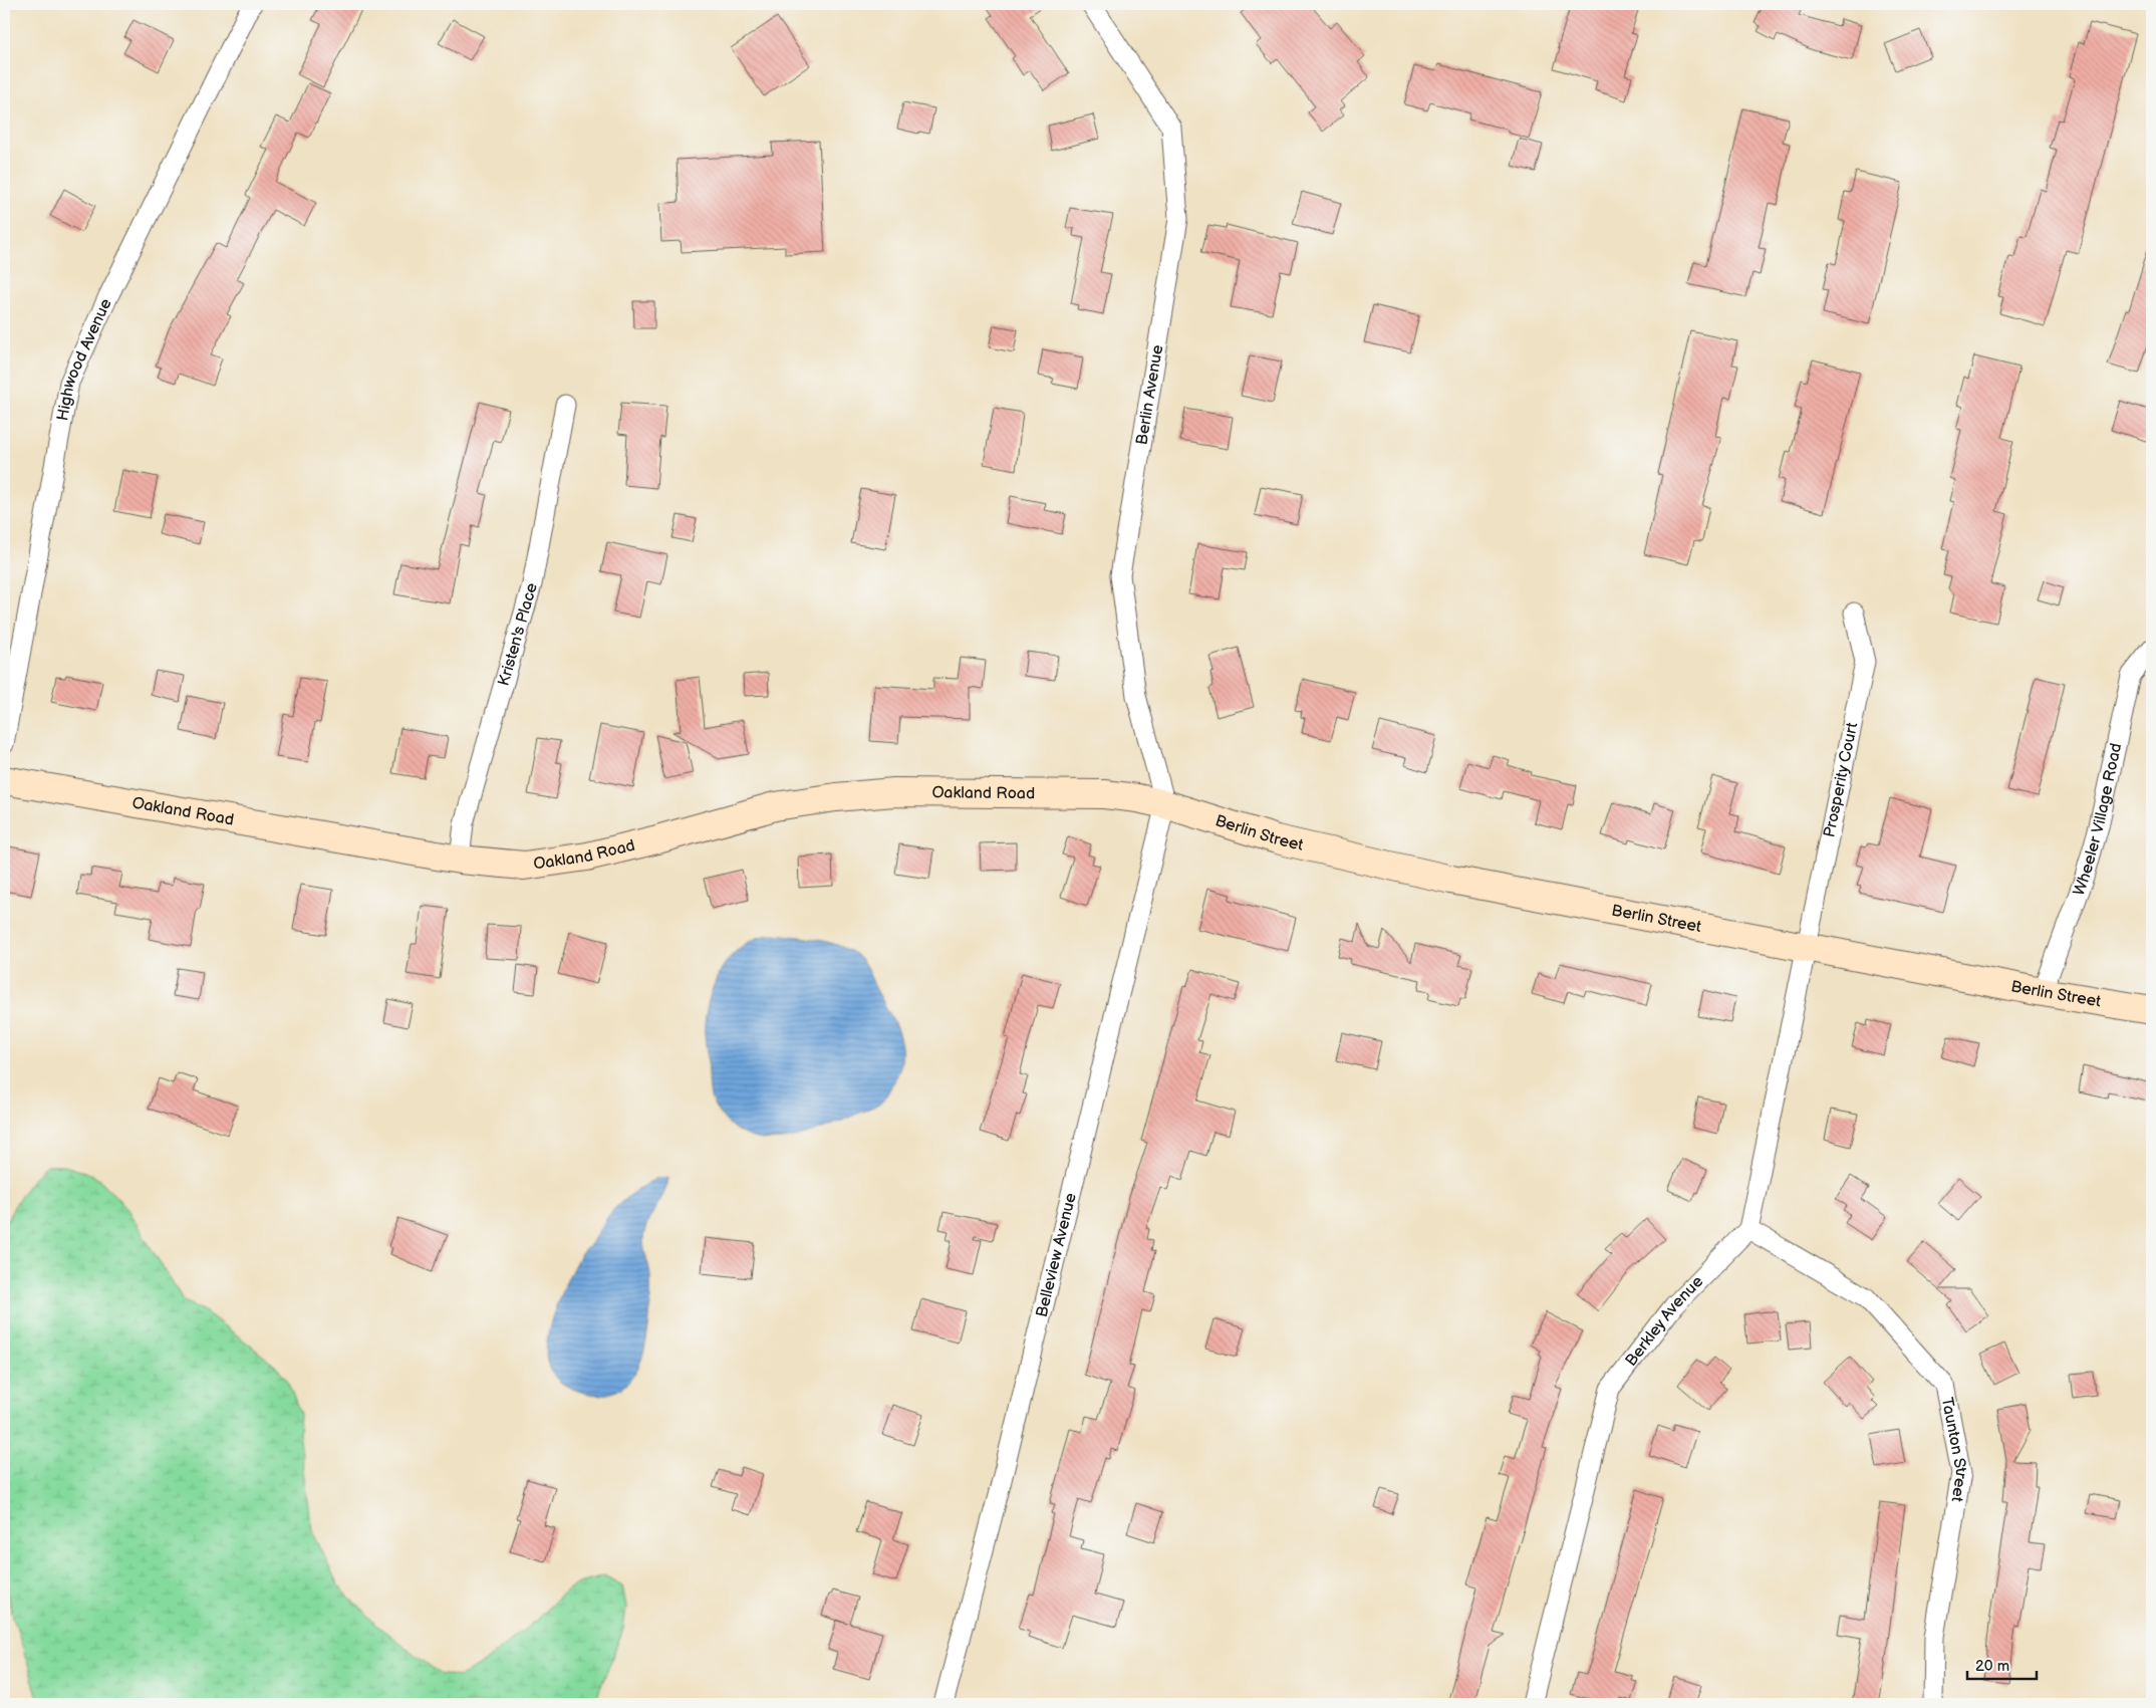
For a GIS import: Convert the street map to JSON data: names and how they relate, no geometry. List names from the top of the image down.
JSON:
{
  "streets": {
    "main road": ["Oakland Road", "Berlin Street"],
    "street": [
      "Highwood Avenue",
      "Berlin Avenue",
      "Kristen's Place",
      "Prosperity Court",
      "Wheeler Village Road",
      "Belleview Avenue",
      "Berkley Avenue",
      "Taunton Street"
    ]
  },
  "crossings": [
    ["Berlin Avenue", "Oakland Road"],
    ["Berlin Avenue", "Berlin Street"],
    ["Berlin Avenue", "Belleview Avenue"],
    ["Kristen's Place", "Oakland Road"],
    ["Prosperity Court", "Berlin Street"],
    ["Oakland Road", "Berlin Street"],
    ["Oakland Road", "Belleview Avenue"],
    ["Wheeler Village Road", "Berlin Street"],
    ["Berlin Street", "Belleview Avenue"],
    ["Berkley Avenue", "Taunton Street"]
  ],
  "scale_bar": "20 m"
}
